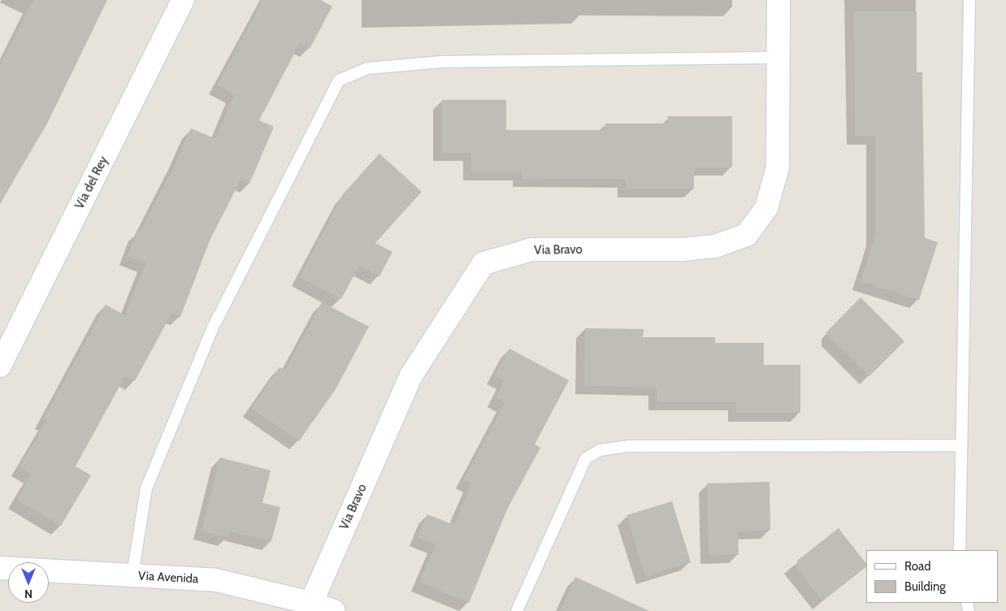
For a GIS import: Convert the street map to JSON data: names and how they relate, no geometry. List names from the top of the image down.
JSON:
{
  "streets": {
    "street": ["Via del Rey", "Via Bravo", "Via Avenida"]
  },
  "crossings": [
    ["Via Bravo", "Via Avenida"]
  ],
  "legend": ["Road", "Building"],
  "north": "bottom"
}
